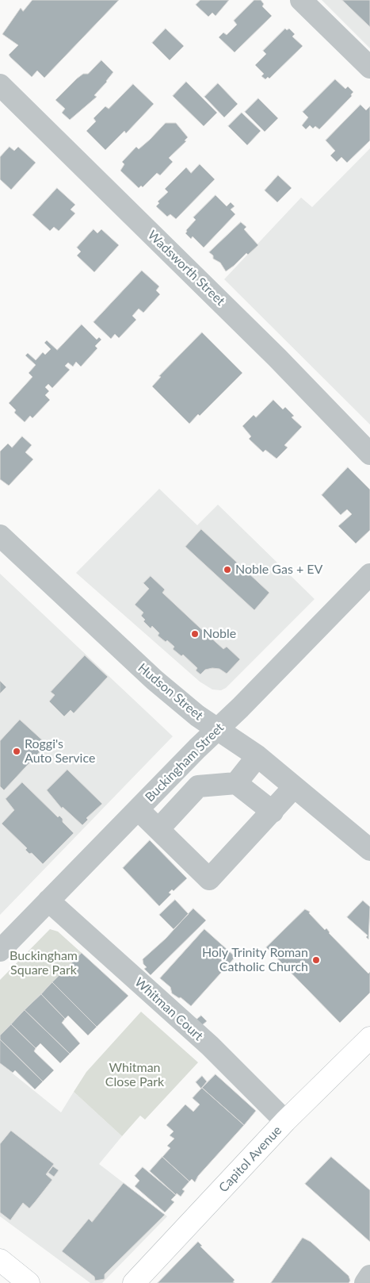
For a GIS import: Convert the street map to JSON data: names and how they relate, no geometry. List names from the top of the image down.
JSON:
{
  "streets": {
    "main road": ["Capitol Avenue"],
    "street": [
      "Wadsworth Street",
      "Hudson Street",
      "Buckingham Street",
      "Whitman Court"
    ]
  },
  "crossings": [
    ["Hudson Street", "Buckingham Street"],
    ["Buckingham Street", "Whitman Court"],
    ["Whitman Court", "Capitol Avenue"]
  ],
  "parks": ["Buckingham Square Park", "Whitman Close Park"],
  "places": [
    "Noble Gas + EV",
    "Noble",
    "Roggi's Auto Service",
    "Holy Trinity Roman Catholic Church"
  ]
}
